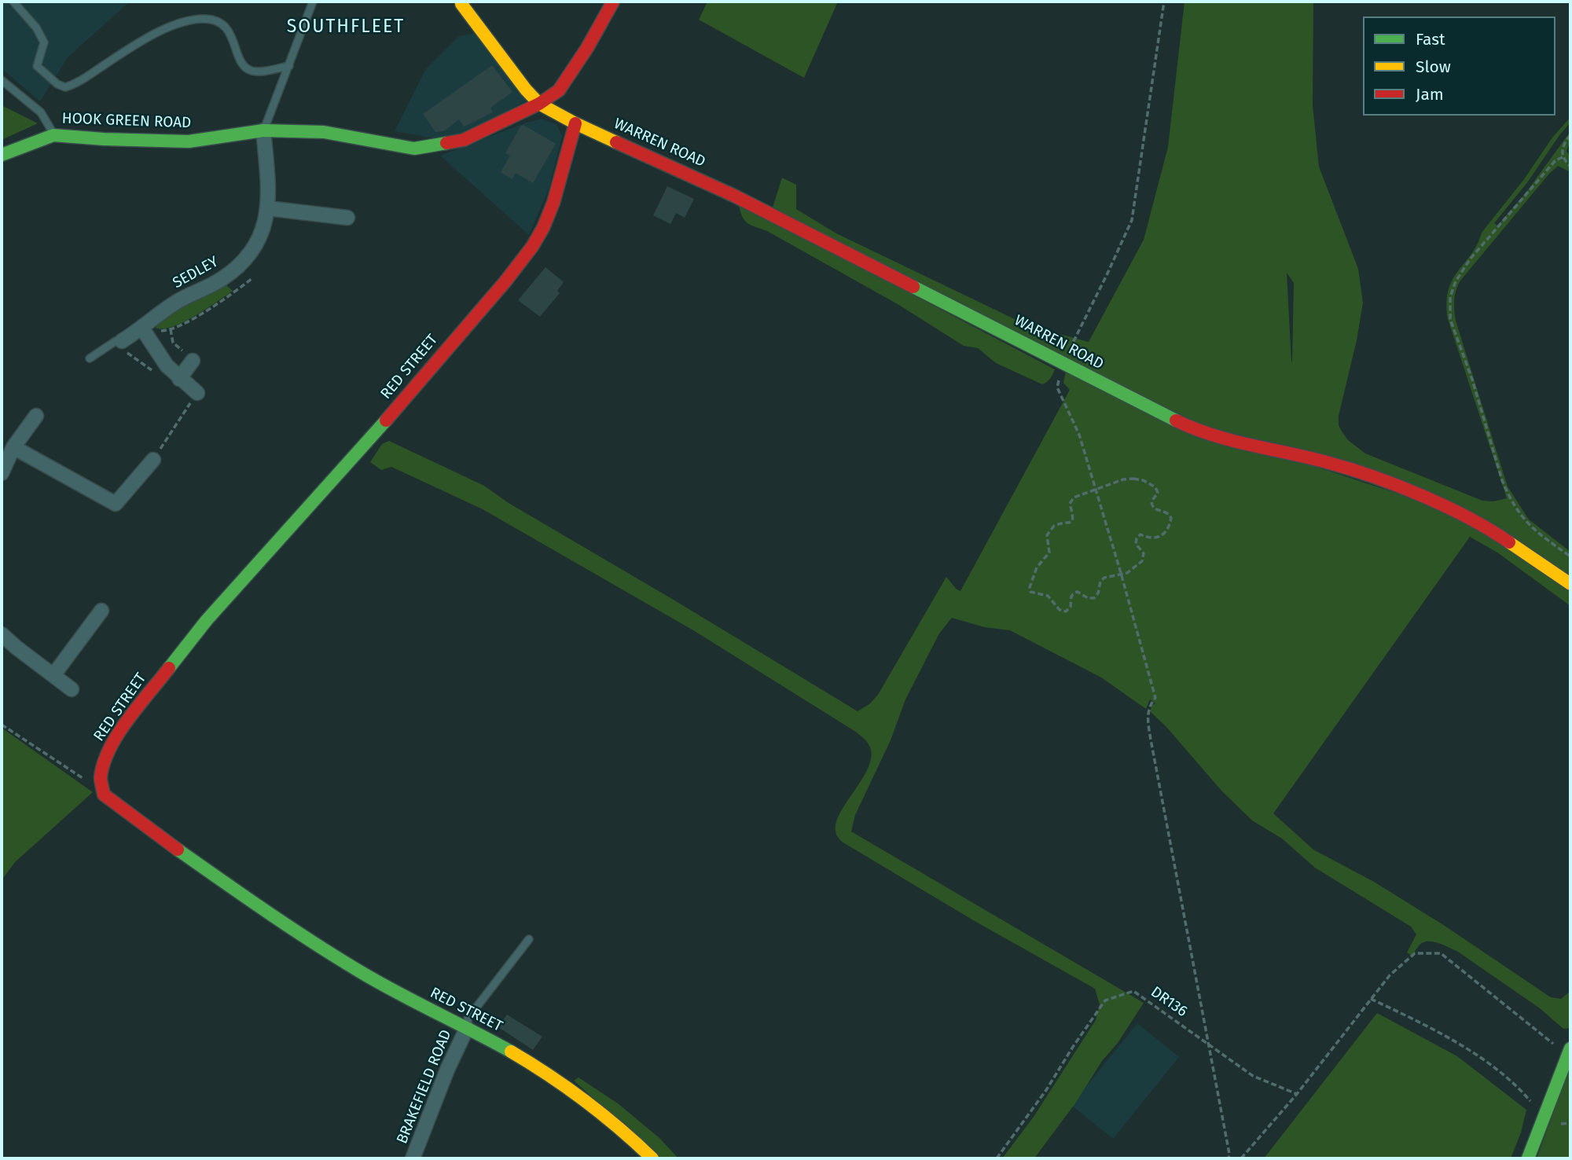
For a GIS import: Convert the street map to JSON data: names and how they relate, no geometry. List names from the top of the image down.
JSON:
{
  "streets": {
    "street": [
      "HOOK GREEN ROAD",
      "WARREN ROAD",
      "SEDLEY",
      "RED STREET",
      "BRAKEFIELD ROAD"
    ],
    "path": ["DR136"]
  },
  "crossings": [
    ["HOOK GREEN ROAD", "WARREN ROAD"],
    ["HOOK GREEN ROAD", "SEDLEY"],
    ["WARREN ROAD", "RED STREET"],
    ["RED STREET", "BRAKEFIELD ROAD"]
  ],
  "districts": ["SOUTHFLEET"],
  "legend": ["Fast", "Slow", "Jam"]
}
